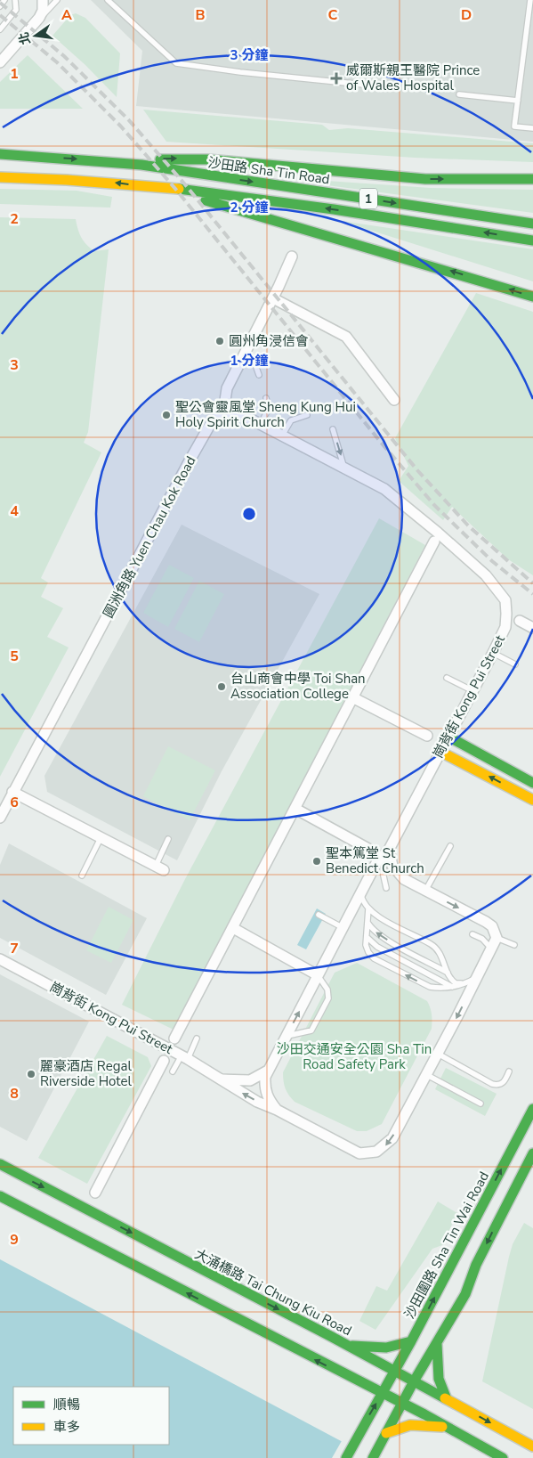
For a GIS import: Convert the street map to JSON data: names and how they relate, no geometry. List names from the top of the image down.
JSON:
{
  "streets": {
    "main road": [
      "沙田路 Sha Tin Road",
      "1",
      "沙田圍路 Sha Tin Wai Road",
      "大涌橋路 Tai Chung Kiu Road"
    ],
    "street": ["圓洲角路 Yuen Chau Kok Road", "崗背街 Kong Pui Street"]
  },
  "crossings": [
    ["圓洲角路 Yuen Chau Kok Road", "崗背街 Kong Pui Street"],
    ["沙田圍路 Sha Tin Wai Road", "大涌橋路 Tai Chung Kiu Road"]
  ],
  "parks": ["沙田交通安全公園 Sha Tin Road Safety Park"],
  "places": {
    "health": ["威爾斯親王醫院 Prince of Wales Hospital"],
    "other": [
      "圓州角浸信會",
      "聖公會靈風堂 Sheng Kung Hui Holy Spirit Church",
      "台山商會中學 Toi Shan Association College",
      "聖本篤堂 St Benedict Church",
      "麗豪酒店 Regal Riverside Hotel"
    ]
  },
  "legend": ["順暢", "車多"],
  "north": "left",
  "grid": {
    "columns": [
      "A",
      "B",
      "C",
      "D"
    ],
    "rows": [
      "1",
      "2",
      "3",
      "4",
      "5",
      "6",
      "7",
      "8",
      "9"
    ]
  },
  "rings": ["3 分鐘", "2 分鐘", "1 分鐘"]
}
